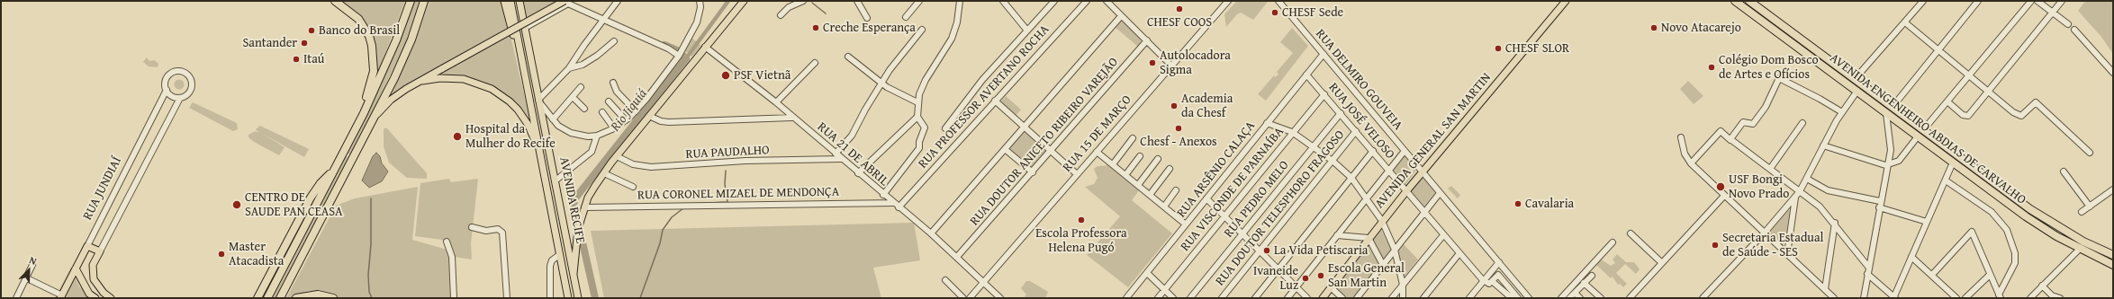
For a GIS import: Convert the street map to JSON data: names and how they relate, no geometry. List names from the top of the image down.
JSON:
{
  "streets": {
    "highway": ["AVENIDA ENGENHEIRO ABDIAS DE CARVALHO"],
    "main road": ["AVENIDA GENERAL SAN MARTIN", "RUA JUNDIAÍ", "AVENIDA RECIFE"],
    "street": [
      "RUA DELMIRO GOUVEIA",
      "RUA PROFESSOR AVERTANO ROCHA",
      "RUA JOSÉ VELOSO",
      "RUA 15 DE MARÇO",
      "RUA DOUTOR ANICETO RIBEIRO VAREJÃO",
      "RUA PAUDALHO",
      "RUA 21 DE ABRIL",
      "RUA ARSÊNIO CALAÇA",
      "RUA VISCONDE DE PARNAÍBA",
      "RUA CORONEL MIZAEL DE MENDONÇA",
      "RUA PEDRO MELO",
      "RUA DOUTOR TELESPHORO FRAGOSO"
    ]
  },
  "crossings": [
    ["RUA DELMIRO GOUVEIA", "AVENIDA GENERAL SAN MARTIN"],
    ["RUA DELMIRO GOUVEIA", "RUA ARSÊNIO CALAÇA"],
    ["RUA PROFESSOR AVERTANO ROCHA", "RUA 21 DE ABRIL"],
    ["RUA JOSÉ VELOSO", "AVENIDA GENERAL SAN MARTIN"],
    ["RUA JOSÉ VELOSO", "RUA ARSÊNIO CALAÇA"],
    ["RUA JOSÉ VELOSO", "RUA VISCONDE DE PARNAÍBA"],
    ["RUA JOSÉ VELOSO", "RUA PEDRO MELO"],
    ["RUA JOSÉ VELOSO", "RUA DOUTOR TELESPHORO FRAGOSO"],
    ["RUA 15 DE MARÇO", "RUA 21 DE ABRIL"],
    ["RUA DOUTOR ANICETO RIBEIRO VAREJÃO", "RUA 21 DE ABRIL"],
    ["RUA PAUDALHO", "RUA 21 DE ABRIL"],
    ["RUA 21 DE ABRIL", "RUA CORONEL MIZAEL DE MENDONÇA"]
  ],
  "water": ["Rio Jiquiá"],
  "places": [
    "CHESF COOS",
    "CHESF Sede",
    "Creche Esperança",
    "Novo Atacarejo",
    "Banco do Brasil",
    "Santander",
    "CHESF SLOR",
    "Itaú",
    "Autolocadora Sigma",
    "Colégio Dom Bosco de Artes e Ofícios",
    "PSF Vietnã",
    "Academia da Chesf",
    "Chesf - Anexos",
    "Hospital da Mulher do Recife",
    "USF Bongi Novo Prado",
    "Cavalaria",
    "CENTRO DE SAUDE PAN CEASA",
    "Escola Professora Helena Pugó",
    "Secretaria Estadual de Saúde - SES",
    "La Vida Petiscaria",
    "Master Atacadista",
    "Escola General San Martin",
    "Ivaneide Luz"
  ],
  "north": "top right"
}
